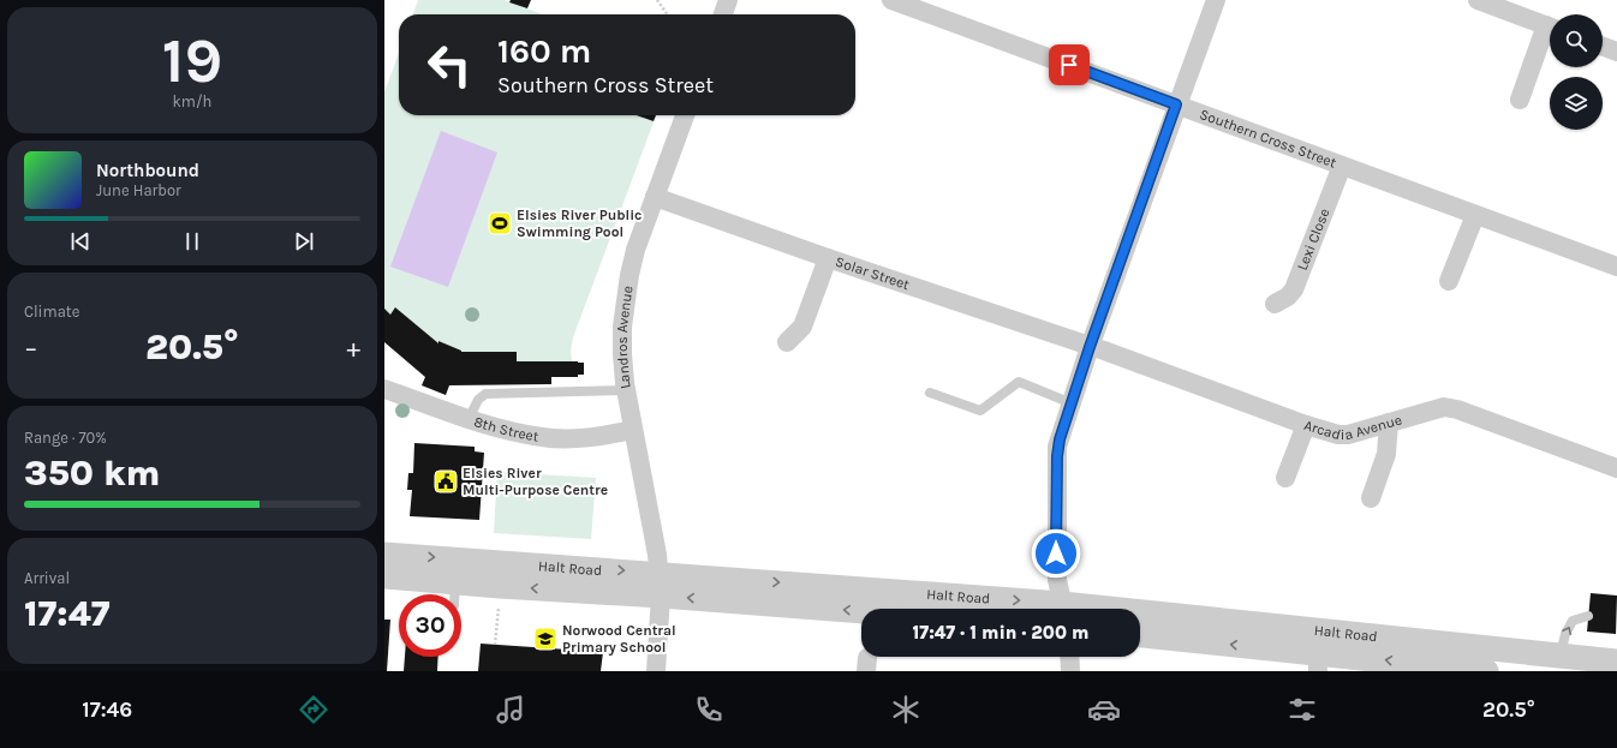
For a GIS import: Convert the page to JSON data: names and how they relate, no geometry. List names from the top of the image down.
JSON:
{
  "streets": {
    "street": [
      "Southern Cross Street",
      "Lexi Close",
      "Solar Street",
      "Landros Avenue",
      "Arcadia Avenue",
      "8th Street",
      "Halt Road"
    ]
  },
  "crossings": [
    ["Southern Cross Street", "Lexi Close"],
    ["Solar Street", "Landros Avenue"],
    ["Solar Street", "Arcadia Avenue"],
    ["Landros Avenue", "8th Street"],
    ["Landros Avenue", "Halt Road"]
  ],
  "places": {
    "sports": ["Elsies River Public Swimming Pool"],
    "public building": ["Elsies River Multi-Purpose Centre"],
    "school or university": ["Norwood Central Primary School"]
  },
  "page": {
    "tile": [
      ["19", "km/h"],
      "Climate",
      ["Range · 70%", "350 km"],
      ["Arrival", "17:47"]
    ],
    "turn": ["160 m", "Southern Cross Street"],
    "song": ["Northbound", "June Harbor"],
    "heat": ["−", "20.5°", "+"],
    "limit": "30",
    "trip": "17:47 · 1 min · 200 m",
    "tabs": ["17:46", "20.5°"]
  }
}
